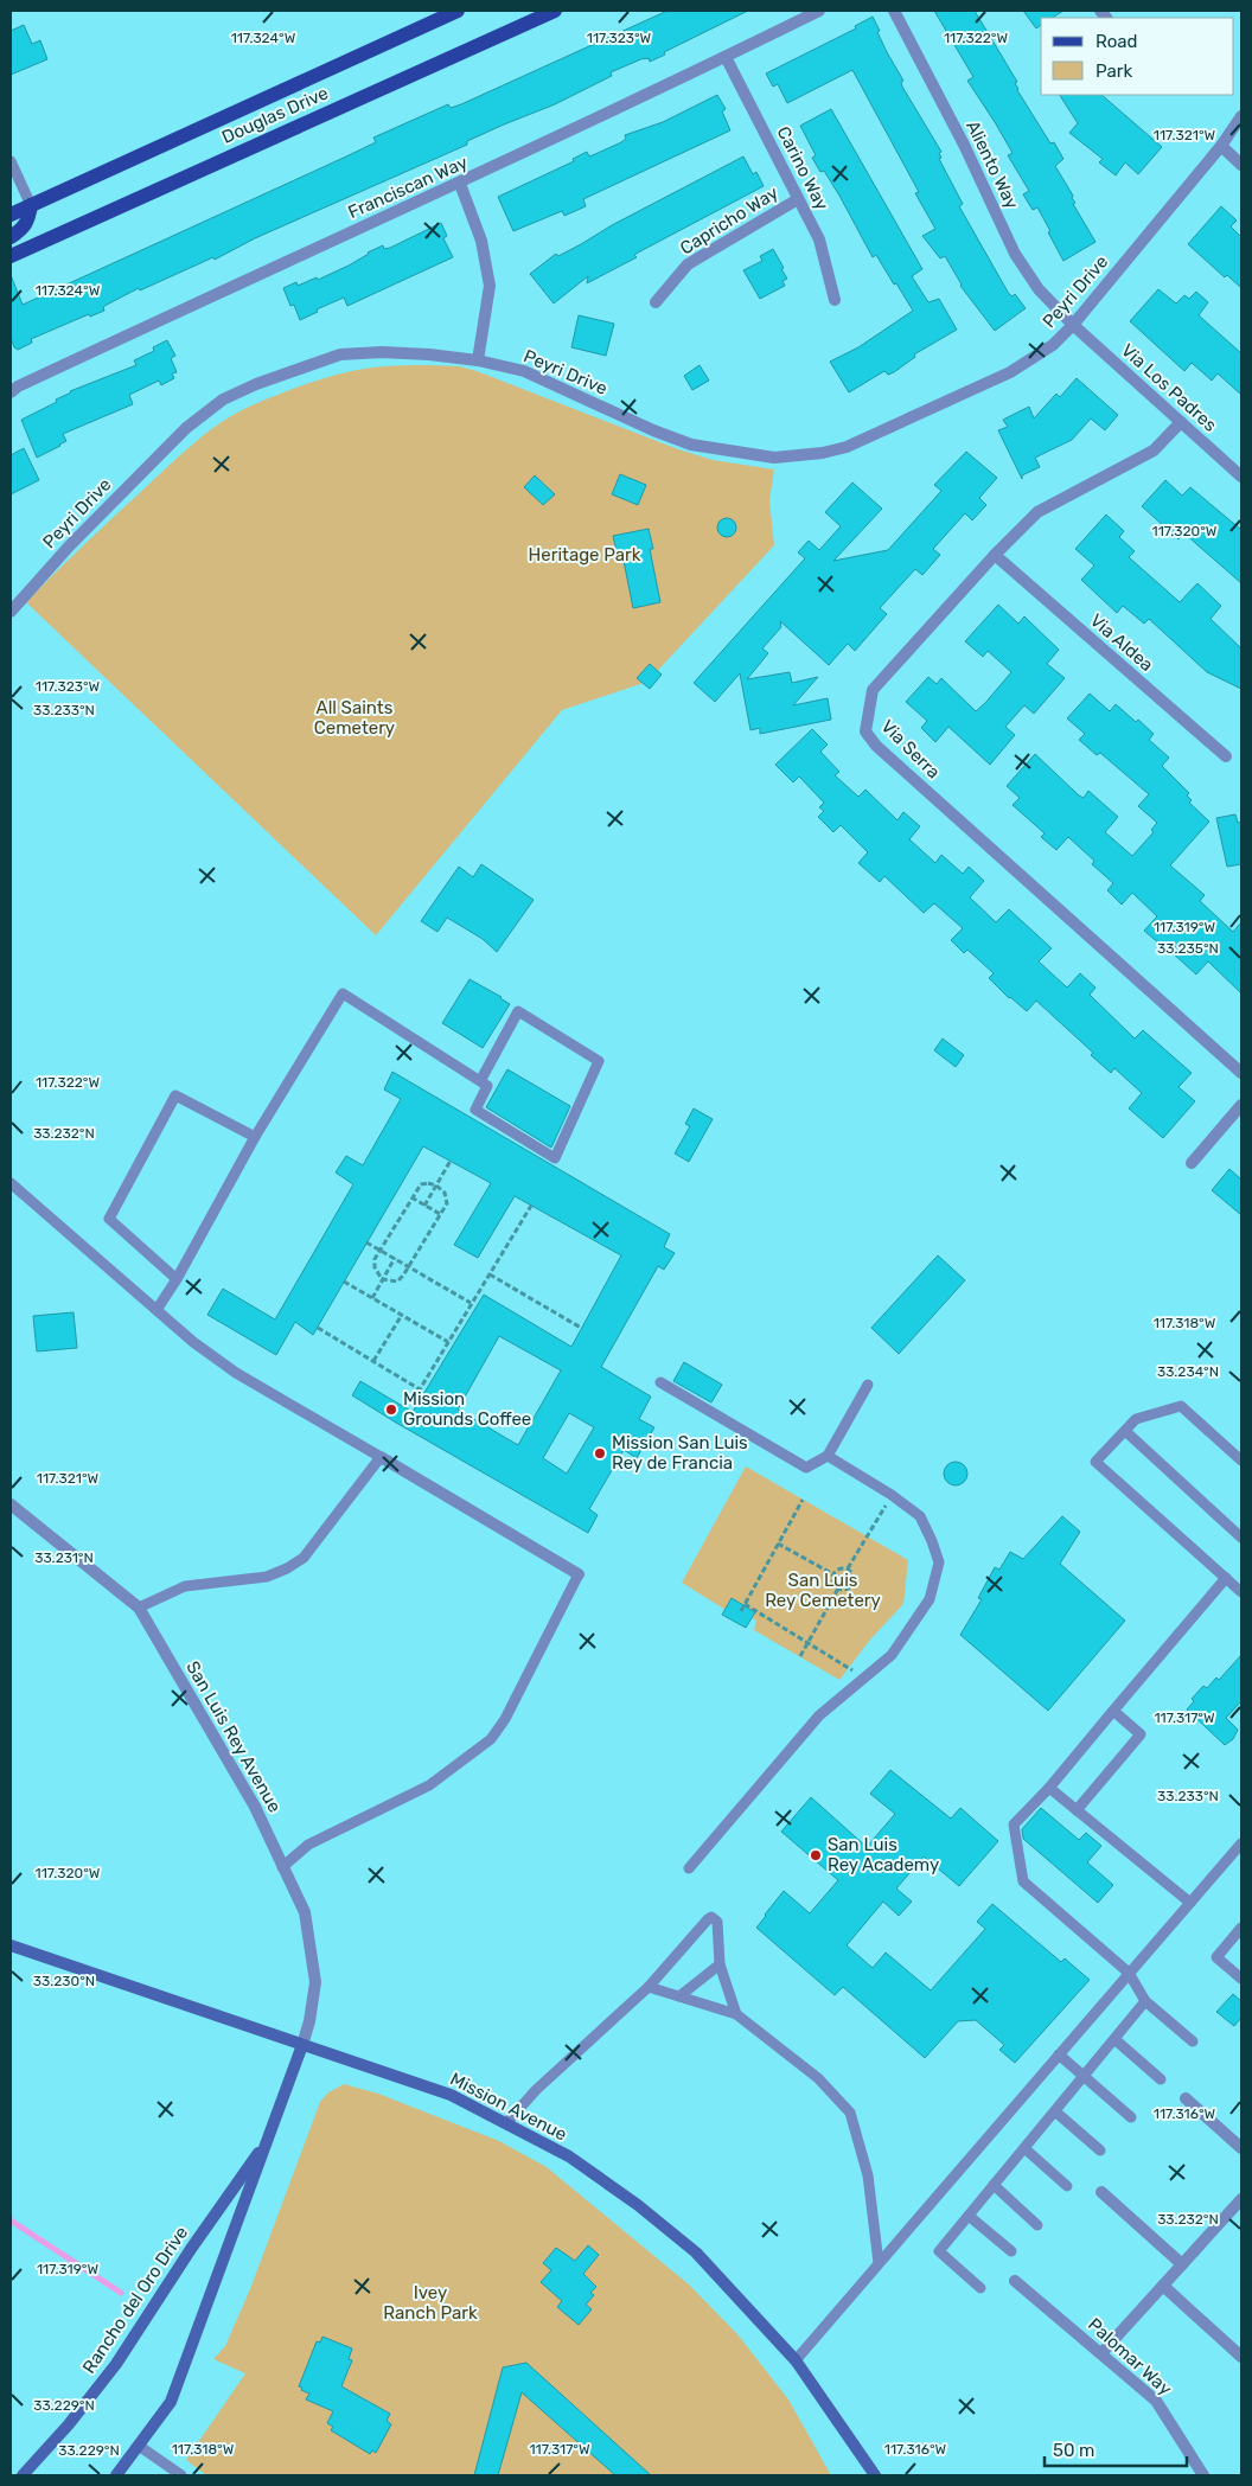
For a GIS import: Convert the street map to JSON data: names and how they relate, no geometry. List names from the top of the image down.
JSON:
{
  "streets": {
    "main road": ["Douglas Drive", "Mission Avenue", "Rancho del Oro Drive"],
    "street": [
      "Aliento Way",
      "Carino Way",
      "Franciscan Way",
      "Capricho Way",
      "Peyri Drive",
      "Via Los Padres",
      "Via Aldea",
      "Via Serra",
      "San Luis Rey Avenue",
      "Palomar Way"
    ]
  },
  "crossings": [
    ["Aliento Way", "Peyri Drive"],
    ["Aliento Way", "Via Los Padres"],
    ["Carino Way", "Franciscan Way"],
    ["Carino Way", "Capricho Way"],
    ["Peyri Drive", "Via Los Padres"],
    ["Via Los Padres", "Via Serra"],
    ["Via Aldea", "Via Serra"],
    ["San Luis Rey Avenue", "Mission Avenue"],
    ["San Luis Rey Avenue", "Rancho del Oro Drive"],
    ["Mission Avenue", "Rancho del Oro Drive"]
  ],
  "parks": [
    "Heritage Park",
    "All Saints Cemetery",
    "San Luis Rey Cemetery",
    "Ivey Ranch Park"
  ],
  "places": ["Mission Grounds Coffee", "Mission San Luis Rey de Francia", "San Luis Rey Academy"],
  "legend": ["Road", "Park"],
  "scale_bar": "50 m",
  "coordinates": [
    "117.324°W",
    "117.323°W",
    "117.322°W",
    "117.321°W",
    "117.320°W",
    "33.233°N",
    "117.319°W",
    "33.235°N",
    "33.232°N",
    "117.318°W",
    "33.234°N",
    "33.231°N",
    "117.317°W",
    "33.230°N",
    "117.316°W",
    "33.229°N"
  ]
}
